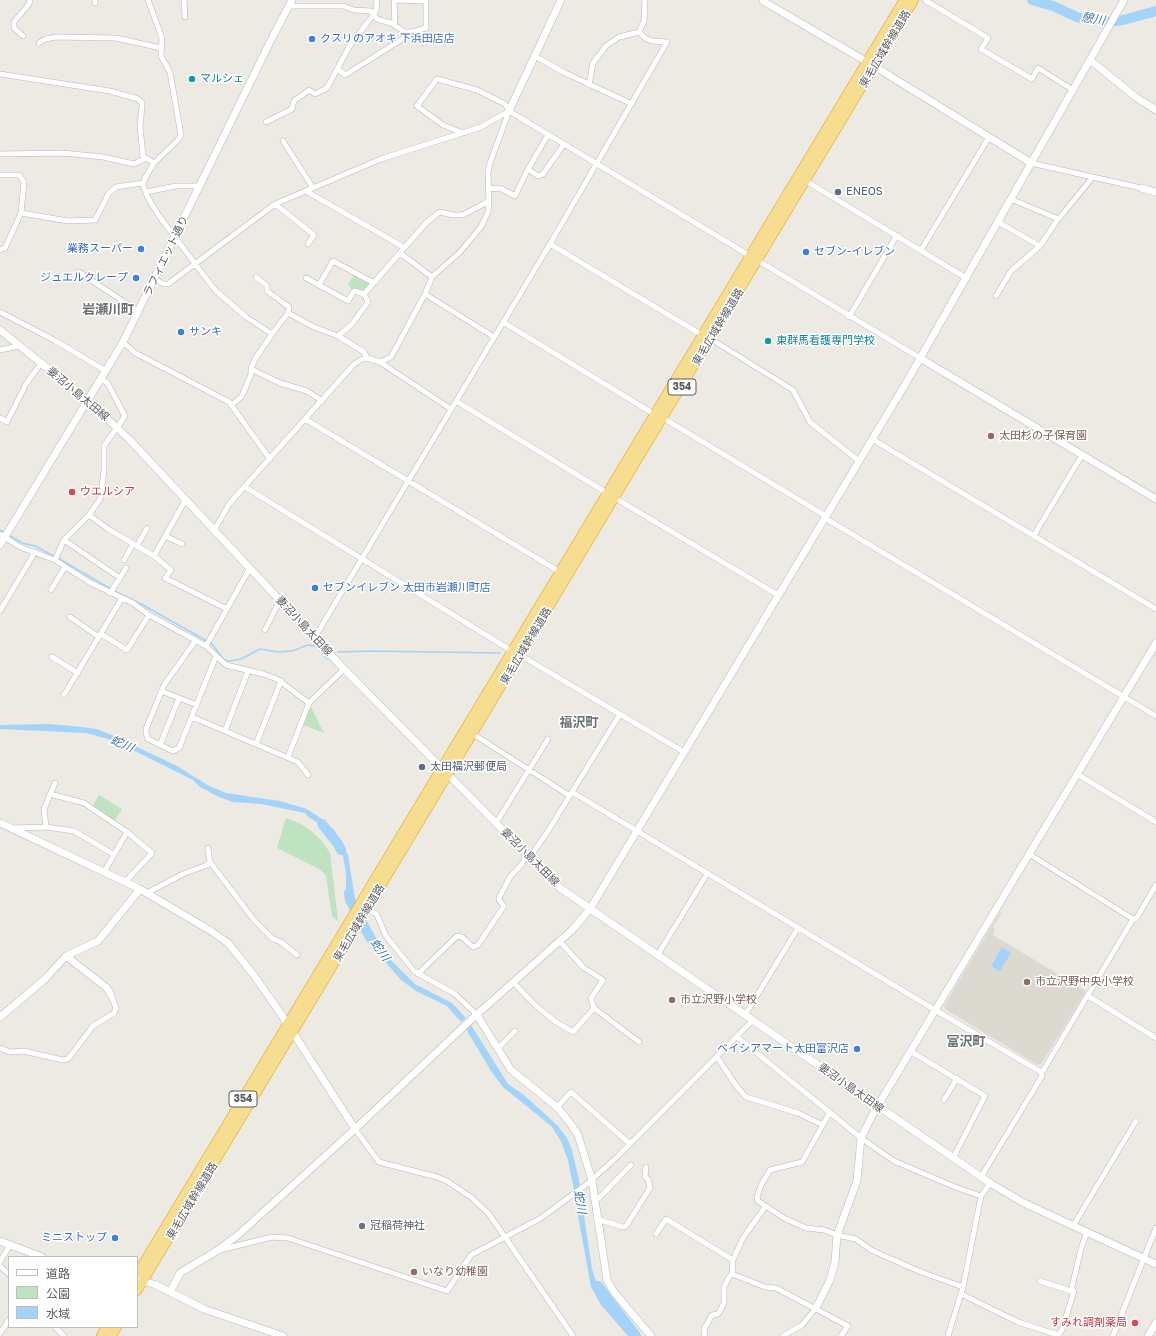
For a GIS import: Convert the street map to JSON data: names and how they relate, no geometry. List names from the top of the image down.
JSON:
{
  "streets": {
    "highway": ["東毛広域幹線道路", "354"],
    "street": ["ラフィエット通り", "妻沼小島太田線"]
  },
  "crossings": [
    ["東毛広域幹線道路", "妻沼小島太田線"],
    ["ラフィエット通り", "妻沼小島太田線"]
  ],
  "districts": ["岩瀬川町", "福沢町", "富沢町"],
  "water": ["憩川", "蛇川"],
  "places": [
    "クスリのアオキ 下浜田店店",
    "マルシェ",
    "ENEOS",
    "業務スーパー",
    "セブン-イレブン",
    "ジュエルクレープ",
    "サンキ",
    "東群馬看護専門学校",
    "太田杉の子保育園",
    "ウエルシア",
    "セブンイレブン 太田市岩瀬川町店",
    "太田福沢郵便局",
    "市立沢野中央小学校",
    "市立沢野小学校",
    "ベイシアマート太田富沢店",
    "冠稲荷神社",
    "ミニストップ",
    "いなり幼稚園",
    "すみれ調剤薬局"
  ],
  "legend": ["道路", "公園", "水域"]
}
